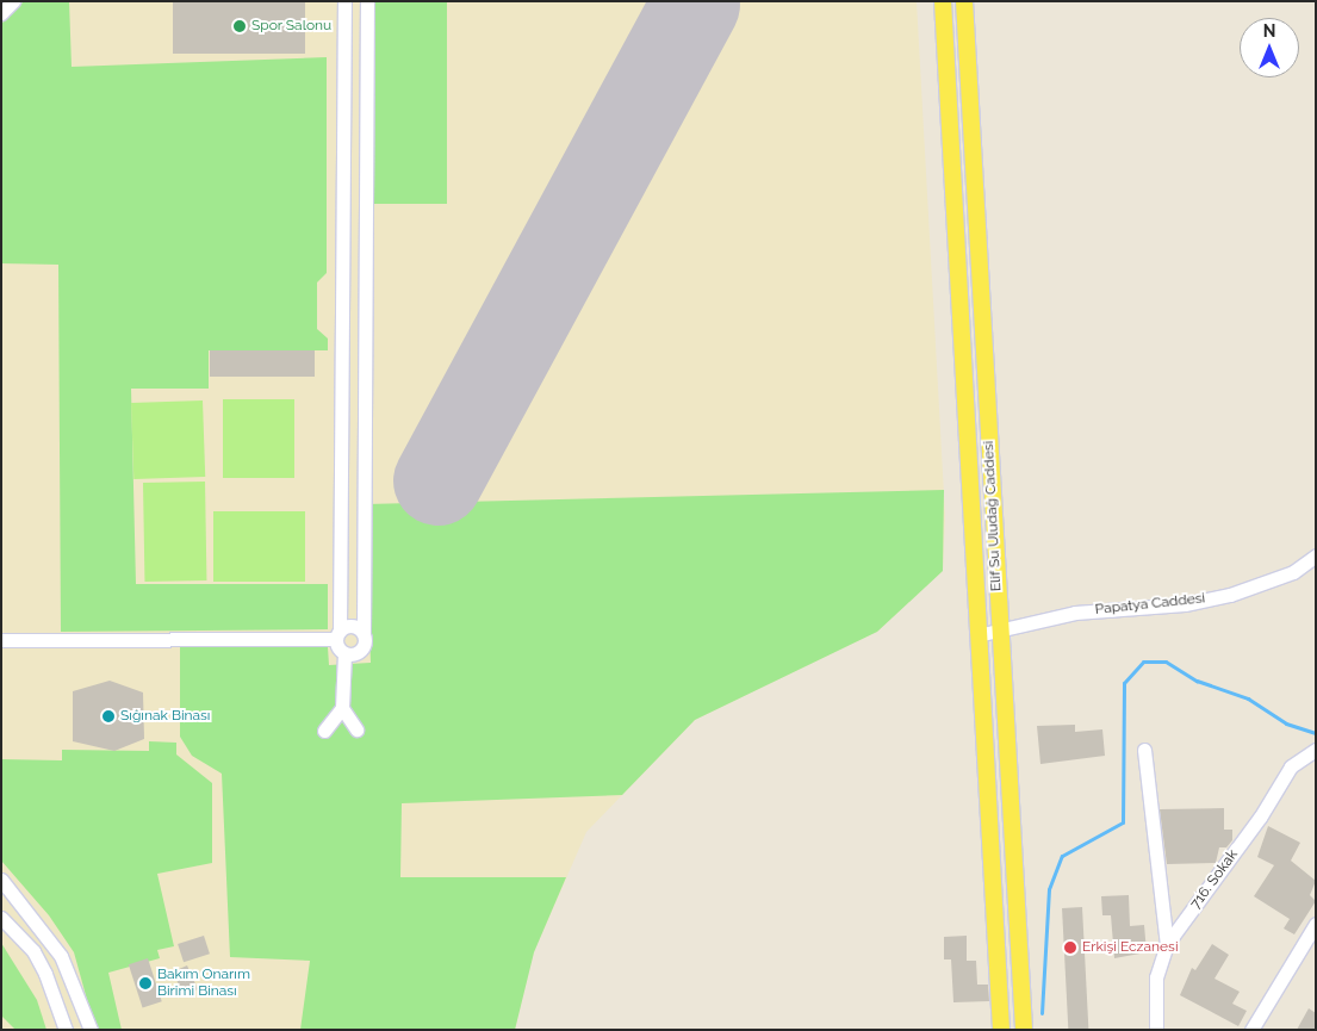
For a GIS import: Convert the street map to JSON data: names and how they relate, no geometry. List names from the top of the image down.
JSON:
{
  "streets": {
    "main road": ["Elif Su Uludağ Caddesi"],
    "street": ["Papatya Caddesi", "716. Sokak"]
  },
  "crossings": [
    ["Elif Su Uludağ Caddesi", "Papatya Caddesi"]
  ],
  "places": [
    "Spor Salonu",
    "Sığınak Binası",
    "Erkişi Eczanesi",
    "Bakım Onarım Birimi Binası"
  ],
  "north": "top"
}
